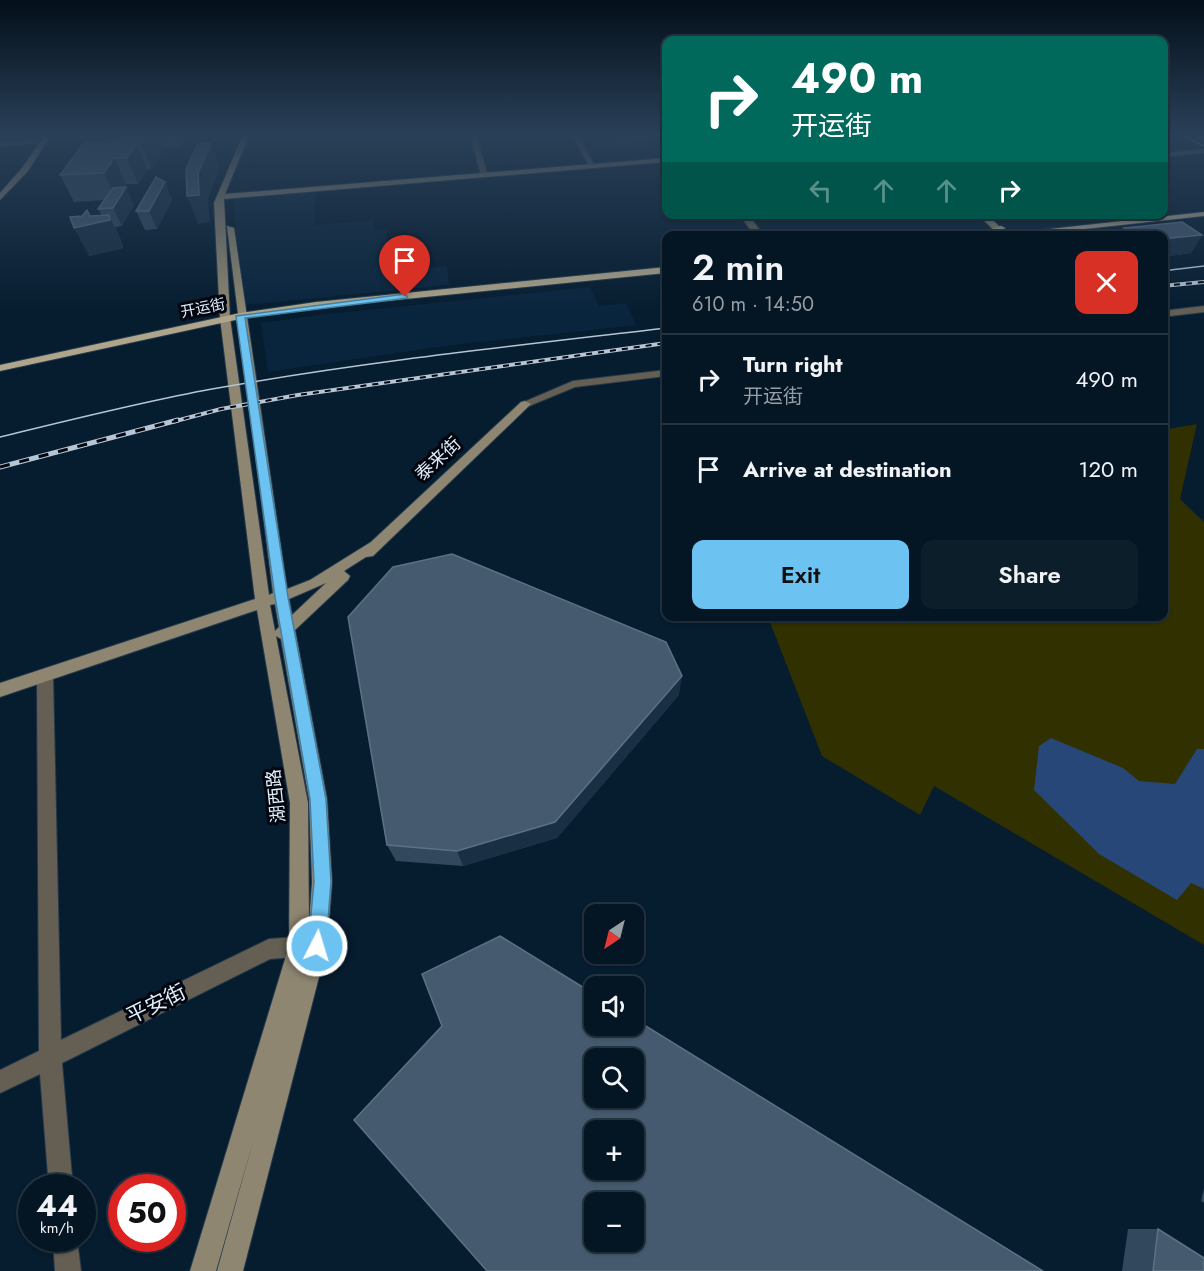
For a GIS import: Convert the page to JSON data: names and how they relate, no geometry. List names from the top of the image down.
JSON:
{
  "streets": {
    "main road": ["开运街", "泰来街", "湖西路"],
    "street": ["平安街"]
  },
  "crossings": [
    ["开运街", "湖西路"],
    ["泰来街", "湖西路"],
    ["湖西路", "平安街"]
  ],
  "north": "bottom left",
  "page": {
    "turn": ["490 m", "开运街"],
    "heading": ["2 min", "610 m · 14:50"],
    "list": [
      {
        "name": "Turn right",
        "note": "开运街",
        "value": "490 m"
      },
      {
        "name": "Arrive at destination",
        "value": "120 m"
      }
    ],
    "buttons": ["Exit", "Share"],
    "map_buttons": ["+", "−"],
    "speed": "44 km/h",
    "limit": "50"
  }
}
